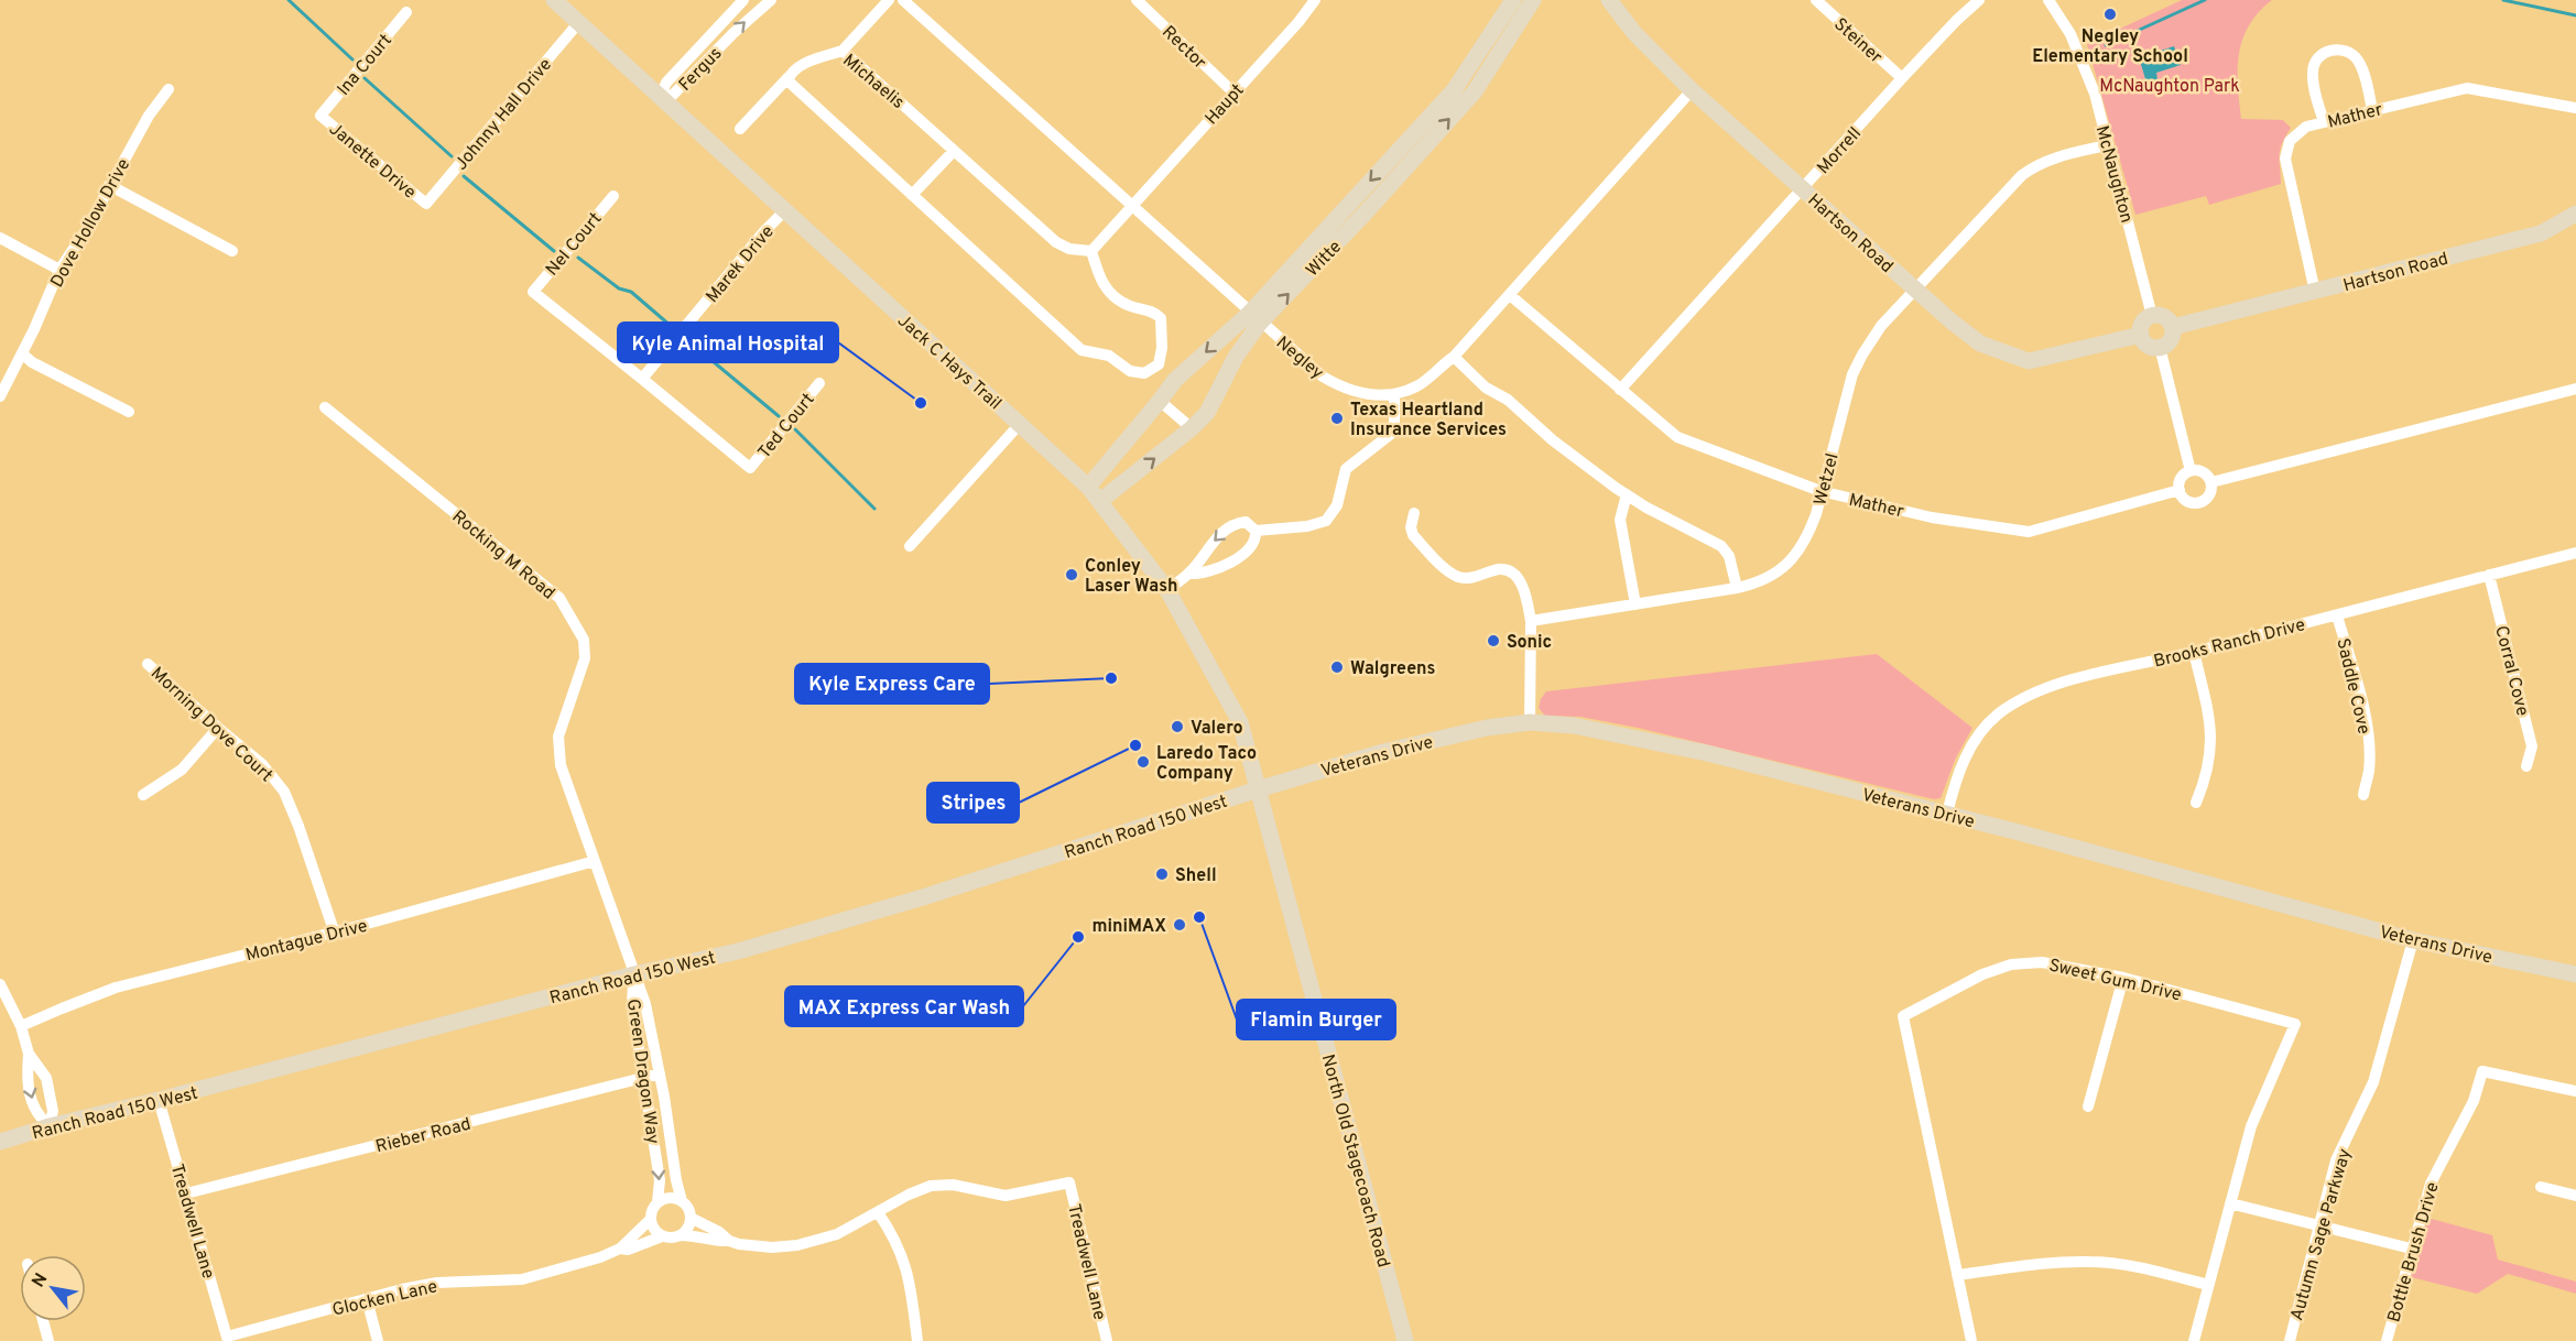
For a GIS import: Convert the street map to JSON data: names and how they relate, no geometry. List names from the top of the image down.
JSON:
{
  "streets": {
    "main road": [
      "Hartson Road",
      "Witte",
      "Jack C Hays Trail",
      "Veterans Drive",
      "Ranch Road 150 West",
      "North Old Stagecoach Road"
    ],
    "street": [
      "Steiner",
      "Rector",
      "Ina Court",
      "Fergus",
      "Michaelis",
      "Haupt",
      "Johnny Hall Drive",
      "Mather",
      "Morrell",
      "Janette Drive",
      "McNaughton",
      "Dove Hollow Drive",
      "Nel Court",
      "Marek Drive",
      "Negley",
      "Ted Court",
      "Wetzel",
      "Rocking M Road",
      "Brooks Ranch Drive",
      "Corral Cove",
      "Saddle Cove",
      "Morning Dove Court",
      "Montague Drive",
      "Sweet Gum Drive",
      "Green Dragon Way",
      "Rieber Road",
      "Treadwell Lane",
      "Autumn Sage Parkway",
      "Bottle Brush Drive",
      "Glocken Lane"
    ]
  },
  "crossings": [
    ["Steiner", "Morrell"],
    ["Rector", "Haupt"],
    ["Ina Court", "Janette Drive"],
    ["Fergus", "Jack C Hays Trail"],
    ["Michaelis", "Haupt"],
    ["Haupt", "Negley"],
    ["Johnny Hall Drive", "Janette Drive"],
    ["Johnny Hall Drive", "Jack C Hays Trail"],
    ["Mather", "Morrell"],
    ["Mather", "Hartson Road"],
    ["Mather", "Wetzel"],
    ["Morrell", "Hartson Road"],
    ["McNaughton", "Hartson Road"],
    ["McNaughton", "Wetzel"],
    ["Hartson Road", "Wetzel"],
    ["Nel Court", "Marek Drive"],
    ["Nel Court", "Ted Court"],
    ["Witte", "Negley"],
    ["Witte", "Jack C Hays Trail"],
    ["Marek Drive", "Jack C Hays Trail"],
    ["Marek Drive", "Ted Court"],
    ["Jack C Hays Trail", "Veterans Drive"],
    ["Jack C Hays Trail", "Ranch Road 150 West"],
    ["Jack C Hays Trail", "North Old Stagecoach Road"],
    ["Rocking M Road", "Ranch Road 150 West"],
    ["Rocking M Road", "Montague Drive"],
    ["Rocking M Road", "Green Dragon Way"],
    ["Brooks Ranch Drive", "Corral Cove"],
    ["Brooks Ranch Drive", "Saddle Cove"],
    ["Brooks Ranch Drive", "Veterans Drive"],
    ["Morning Dove Court", "Montague Drive"],
    ["Veterans Drive", "Ranch Road 150 West"],
    ["Veterans Drive", "North Old Stagecoach Road"],
    ["Veterans Drive", "Autumn Sage Parkway"],
    ["Ranch Road 150 West", "Green Dragon Way"],
    ["Ranch Road 150 West", "North Old Stagecoach Road"],
    ["Ranch Road 150 West", "Treadwell Lane"],
    ["Green Dragon Way", "Rieber Road"],
    ["Green Dragon Way", "Glocken Lane"],
    ["Rieber Road", "Treadwell Lane"],
    ["Treadwell Lane", "Glocken Lane"]
  ],
  "parks": ["McNaughton Park"],
  "places": [
    "Negley Elementary School",
    "Kyle Animal Hospital",
    "Texas Heartland Insurance Services",
    "Conley Laser Wash",
    "Sonic",
    "Walgreens",
    "Kyle Express Care",
    "Valero",
    "Stripes",
    "Laredo Taco Company",
    "Shell",
    "Flamin Burger",
    "miniMAX",
    "MAX Express Car Wash"
  ],
  "north": "top left"
}
